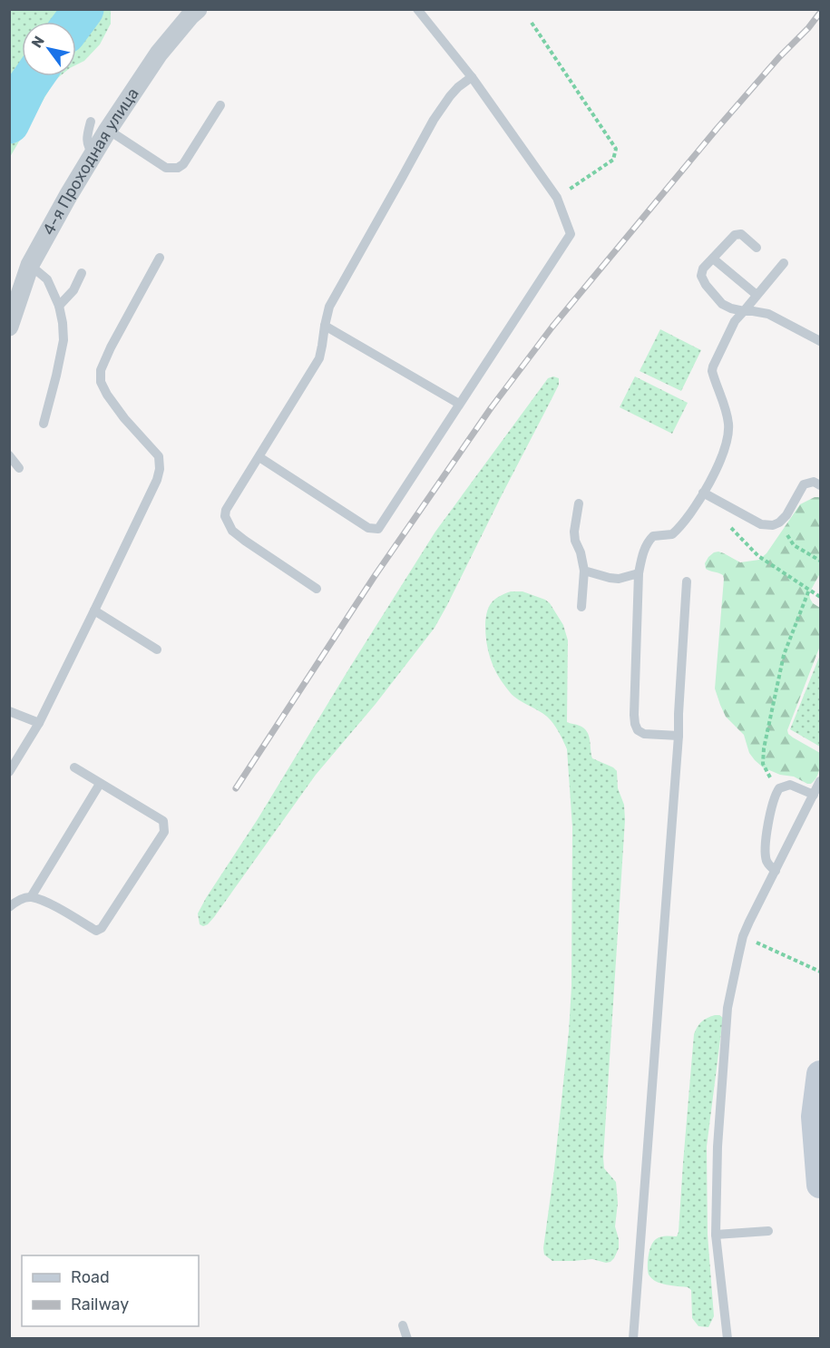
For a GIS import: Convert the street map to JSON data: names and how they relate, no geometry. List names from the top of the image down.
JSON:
{
  "streets": {
    "street": ["4-я Проходная улица"]
  },
  "legend": ["Road", "Railway"],
  "north": "top left"
}
